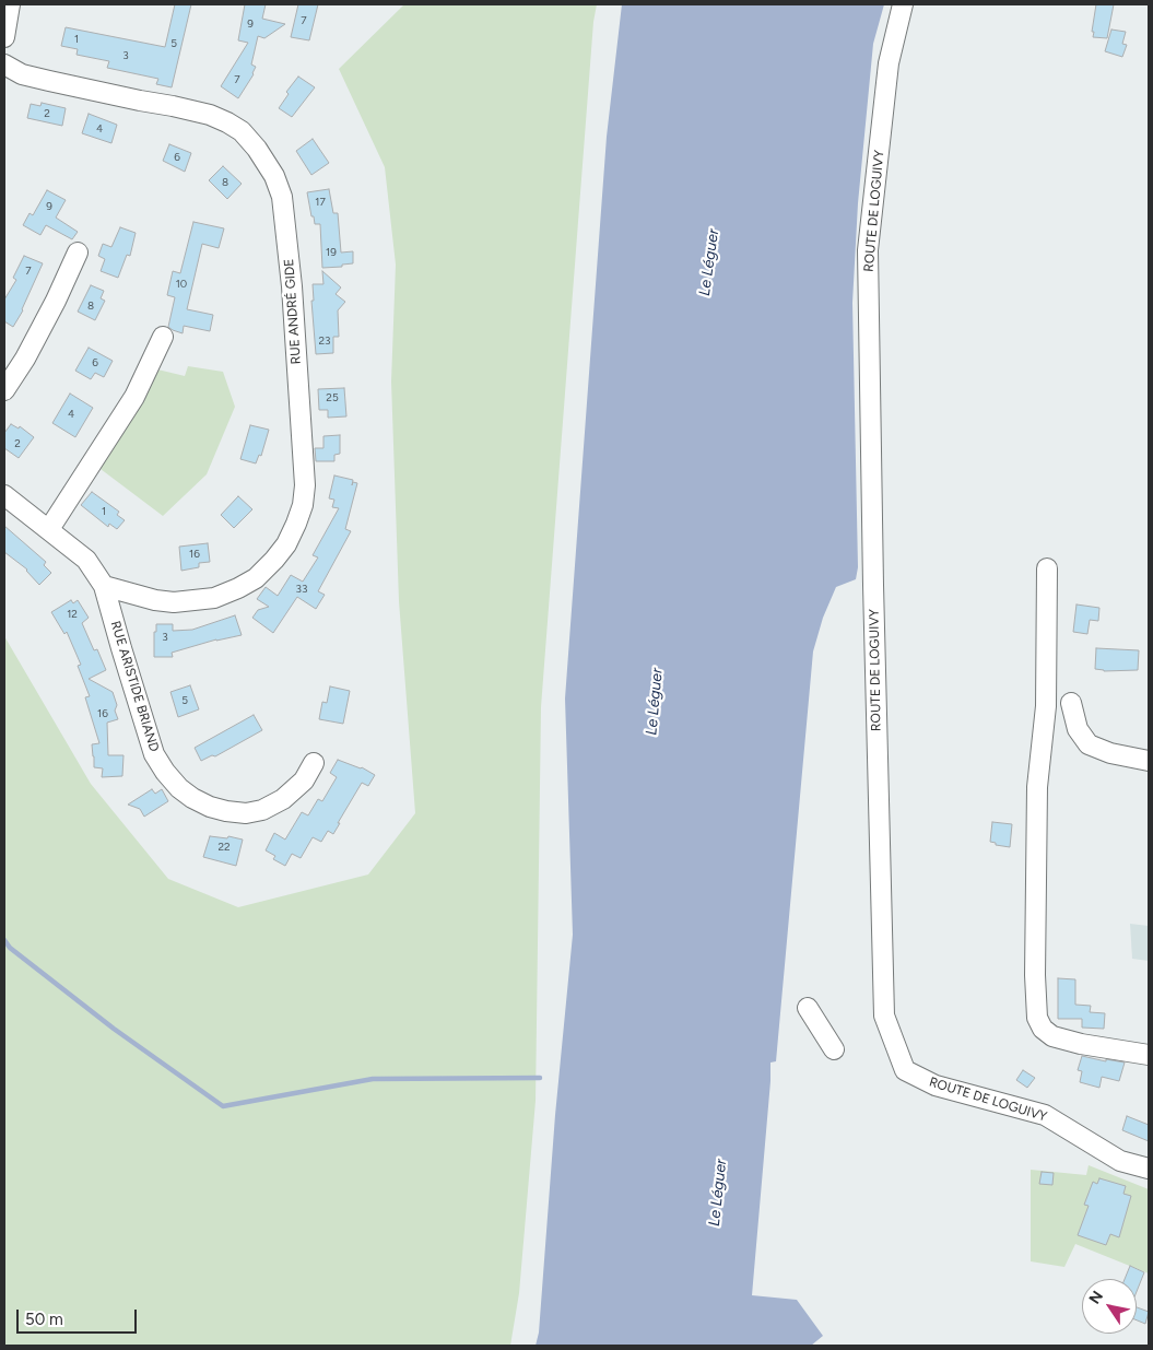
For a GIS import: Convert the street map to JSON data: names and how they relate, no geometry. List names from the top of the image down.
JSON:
{
  "streets": {
    "street": ["ROUTE DE LOGUIVY", "RUE ANDRÉ GIDE", "RUE ARISTIDE BRIAND"]
  },
  "crossings": [
    ["RUE ANDRÉ GIDE", "RUE ARISTIDE BRIAND"]
  ],
  "water": ["Le Léguer"],
  "house_numbers": [
    "7",
    "9",
    "1",
    "5",
    "3",
    "7",
    "2",
    "4",
    "6",
    "8",
    "17",
    "9",
    "19",
    "7",
    "10",
    "8",
    "23",
    "6",
    "25",
    "4",
    "2",
    "1",
    "16",
    "33",
    "12",
    "3",
    "5",
    "16",
    "22"
  ],
  "scale_bar": "50 m",
  "north": "top left"
}
